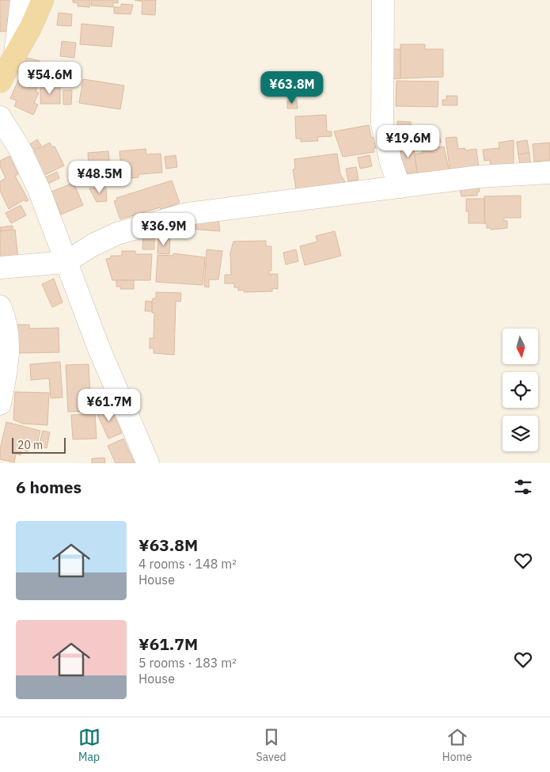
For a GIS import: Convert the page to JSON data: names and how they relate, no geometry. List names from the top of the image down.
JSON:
{
  "scale_bar": "20 m",
  "north": "bottom",
  "page": {
    "price": [
      "¥54.6M",
      "¥63.8M",
      "¥19.6M",
      "¥48.5M",
      "¥36.9M",
      "¥61.7M"
    ],
    "scale": "20 m",
    "heading": "6 homes",
    "list": [
      {
        "name": "¥63.8M",
        "note": "4 rooms · 148 m² · House"
      },
      {
        "name": "¥61.7M",
        "note": "5 rooms · 183 m² · House"
      }
    ],
    "tabs": ["Map", "Saved", "Home"]
  }
}
